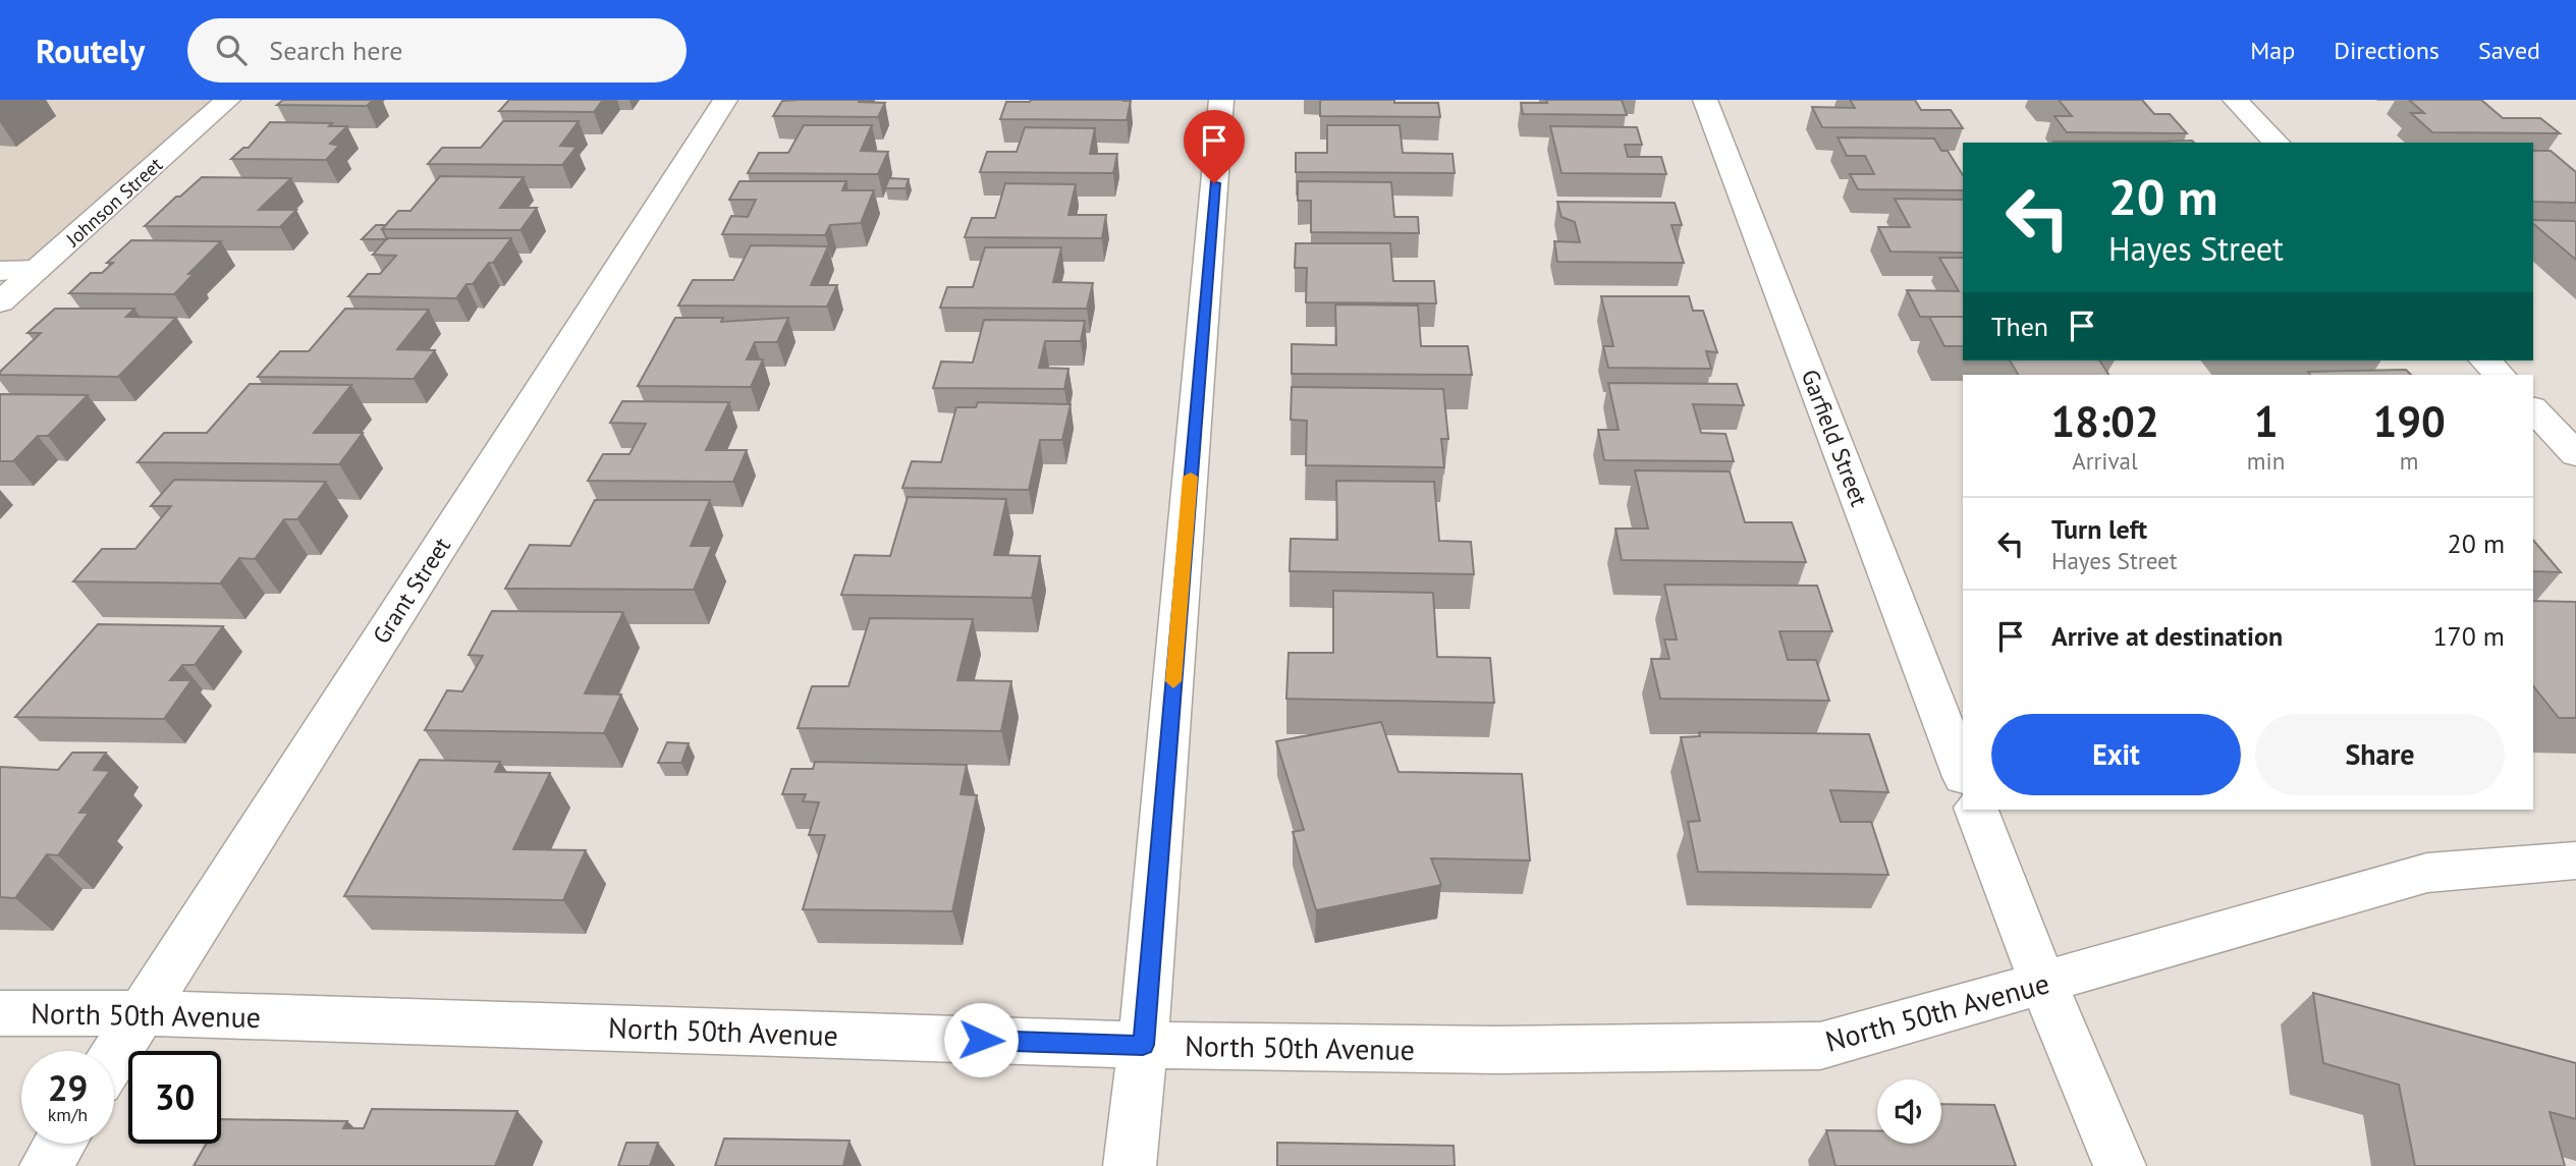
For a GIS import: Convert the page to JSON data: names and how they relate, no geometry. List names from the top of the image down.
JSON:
{
  "streets": {
    "street": [
      "Johnson Street",
      "Garfield Street",
      "Grant Street",
      "North 50th Avenue"
    ]
  },
  "crossings": [
    ["Grant Street", "North 50th Avenue"]
  ],
  "page": {
    "header": "Routely",
    "search": "Search here",
    "nav": ["Map", "Directions", "Saved"],
    "turn": ["20 m", "Hayes Street"],
    "then": "Then",
    "eta": [
      "18:02",
      "Arrival",
      "1",
      "min",
      "190",
      "m"
    ],
    "list": [
      {
        "name": "Turn left",
        "note": "Hayes Street",
        "value": "20 m"
      },
      {
        "name": "Arrive at destination",
        "value": "170 m"
      }
    ],
    "buttons": ["Exit", "Share"],
    "speed": "29 km/h",
    "limit": "30"
  }
}
